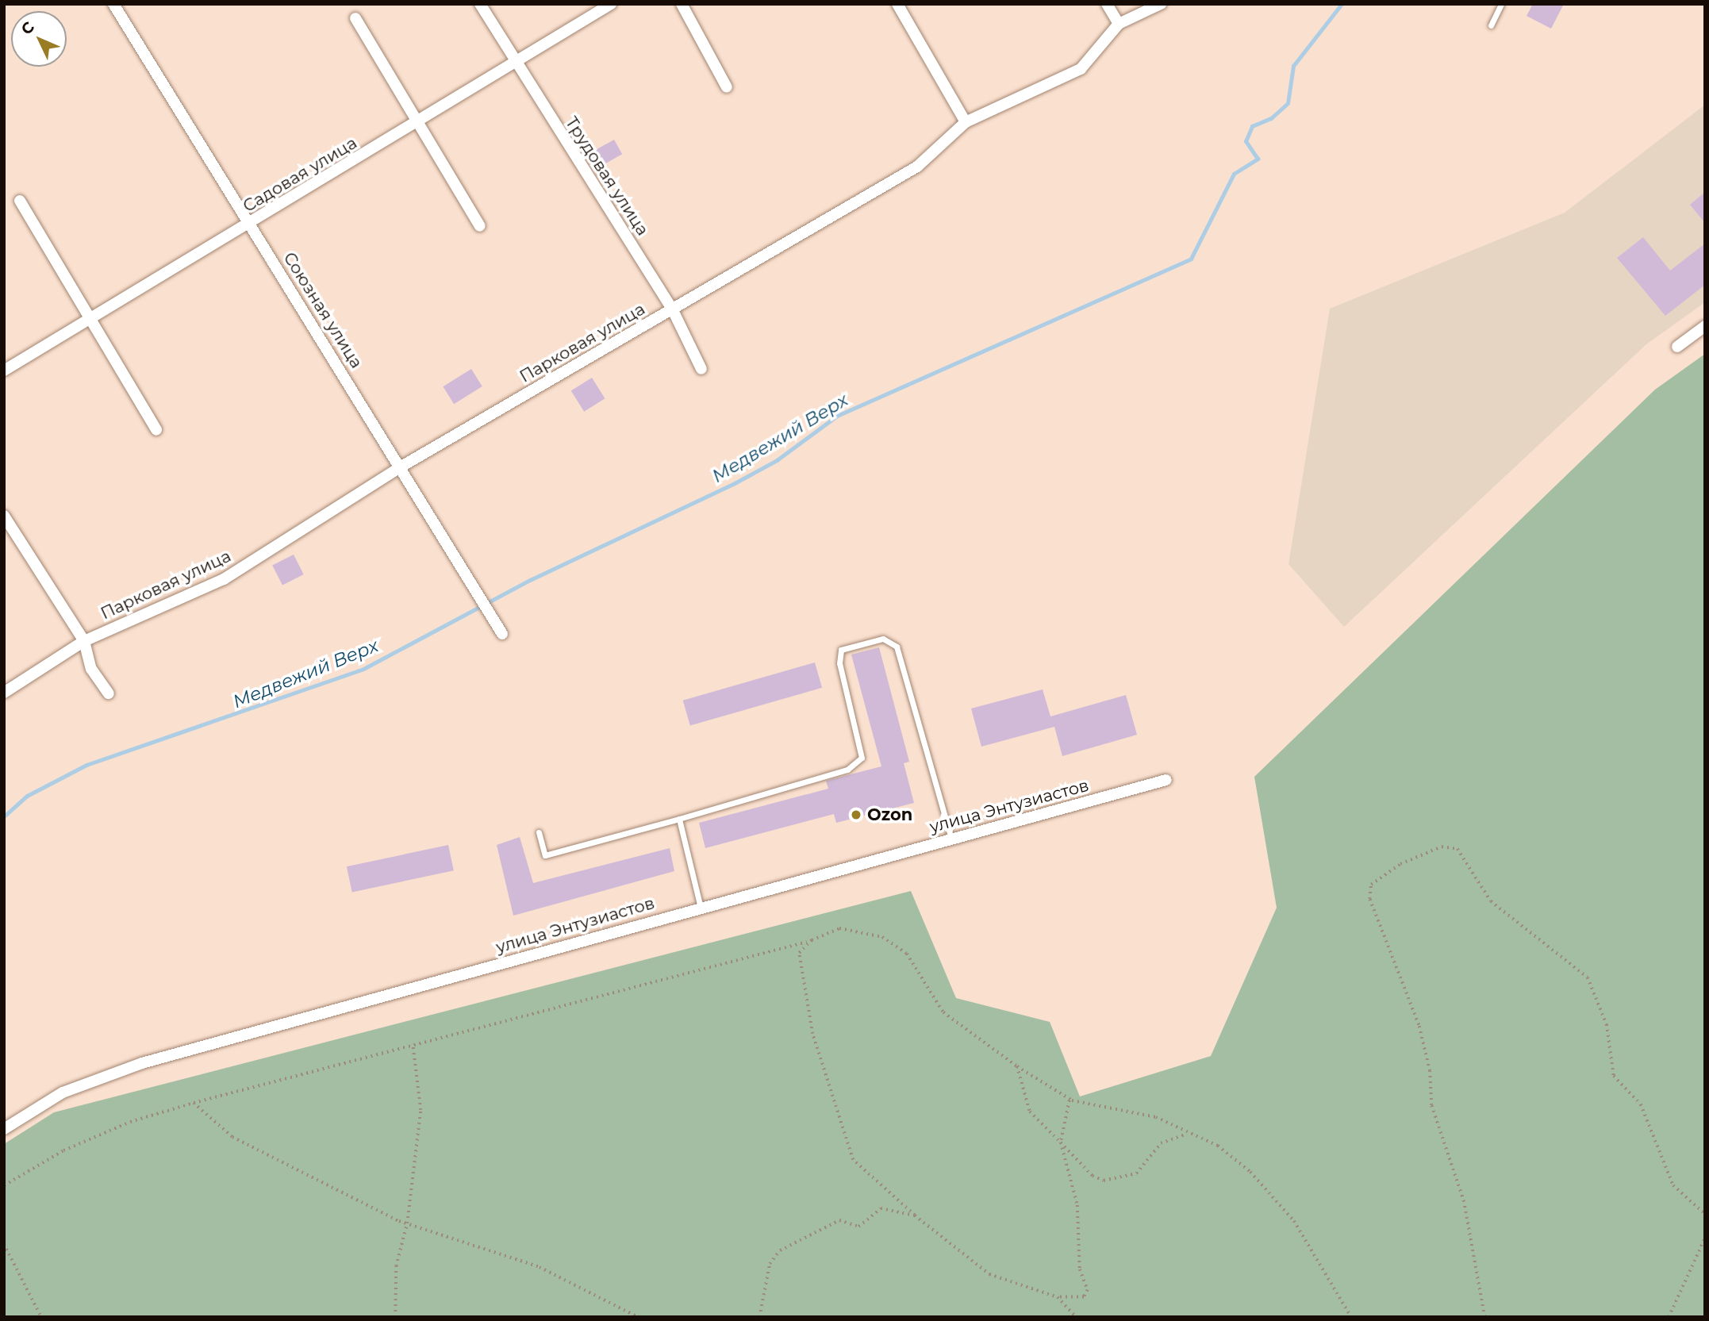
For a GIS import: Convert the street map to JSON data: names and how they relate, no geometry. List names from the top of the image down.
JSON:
{
  "streets": {
    "street": [
      "Садовая улица",
      "Трудовая улица",
      "Союзная улица",
      "Парковая улица",
      "улица Энтузиастов"
    ]
  },
  "crossings": [
    ["Садовая улица", "Трудовая улица"],
    ["Садовая улица", "Союзная улица"],
    ["Трудовая улица", "Парковая улица"],
    ["Союзная улица", "Парковая улица"]
  ],
  "water": ["Медвежий Верх"],
  "places": ["Ozon"],
  "north": "top left"
}
